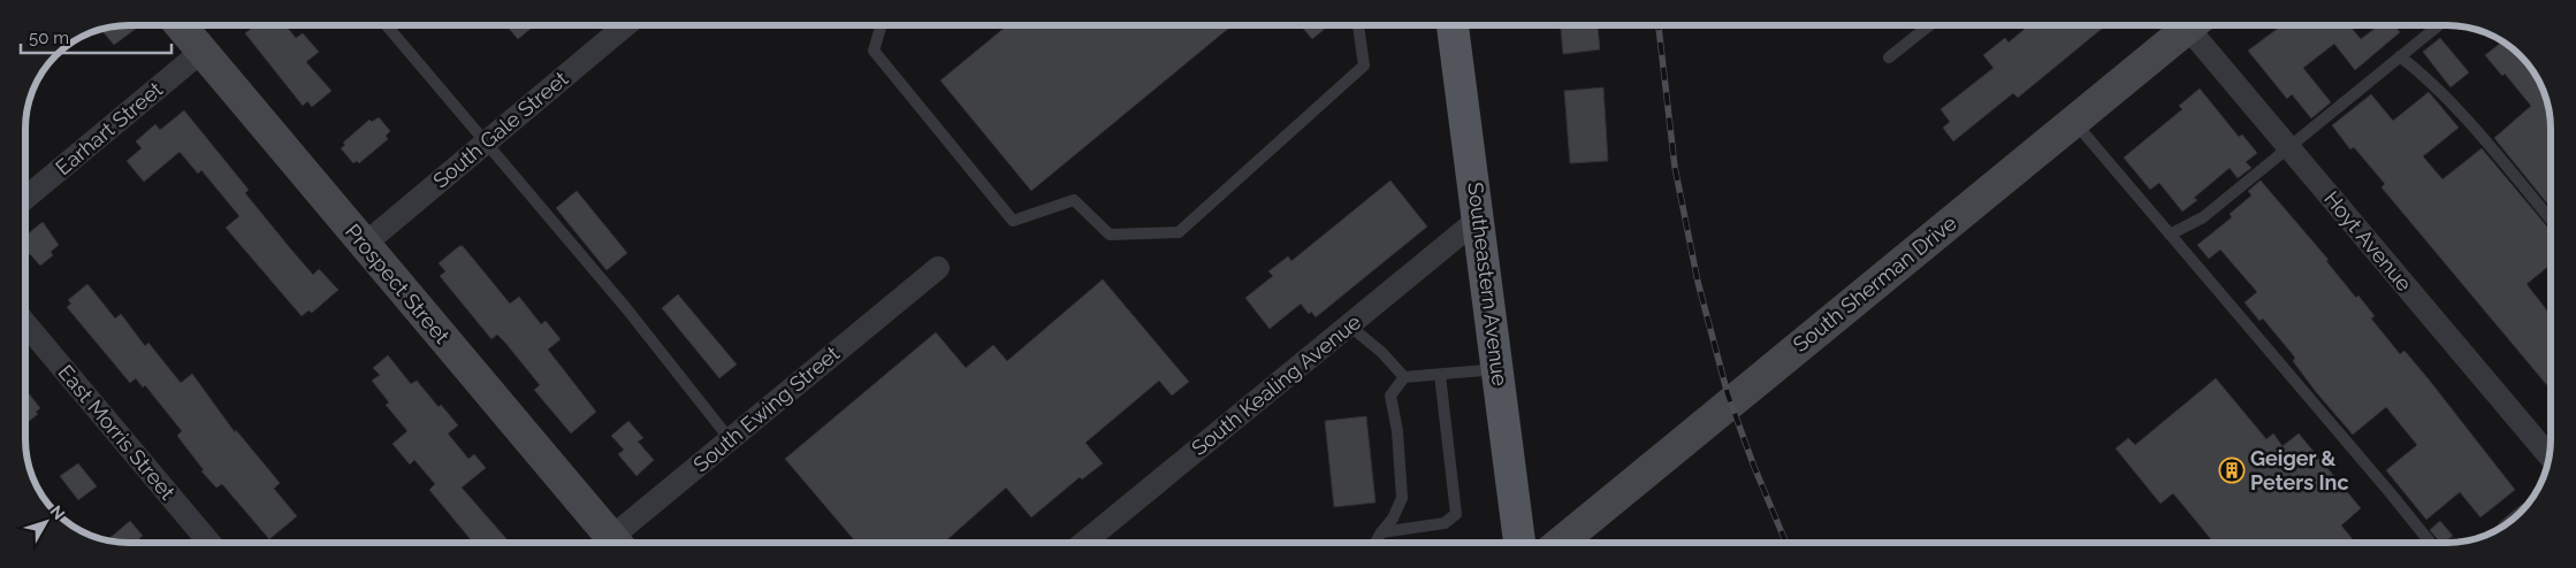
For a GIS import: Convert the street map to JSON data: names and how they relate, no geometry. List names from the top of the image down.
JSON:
{
  "streets": {
    "main road": ["Prospect Street", "Southeastern Avenue", "South Sherman Drive"],
    "street": [
      "Earhart Street",
      "South Gale Street",
      "Hoyt Avenue",
      "South Kealing Avenue",
      "South Ewing Street",
      "East Morris Street"
    ]
  },
  "crossings": [
    ["Earhart Street", "Prospect Street"],
    ["South Gale Street", "Prospect Street"],
    ["Southeastern Avenue", "South Kealing Avenue"]
  ],
  "places": {
    "building": ["Geiger & Peters Inc"]
  },
  "scale_bar": "50 m",
  "north": "top right"
}
